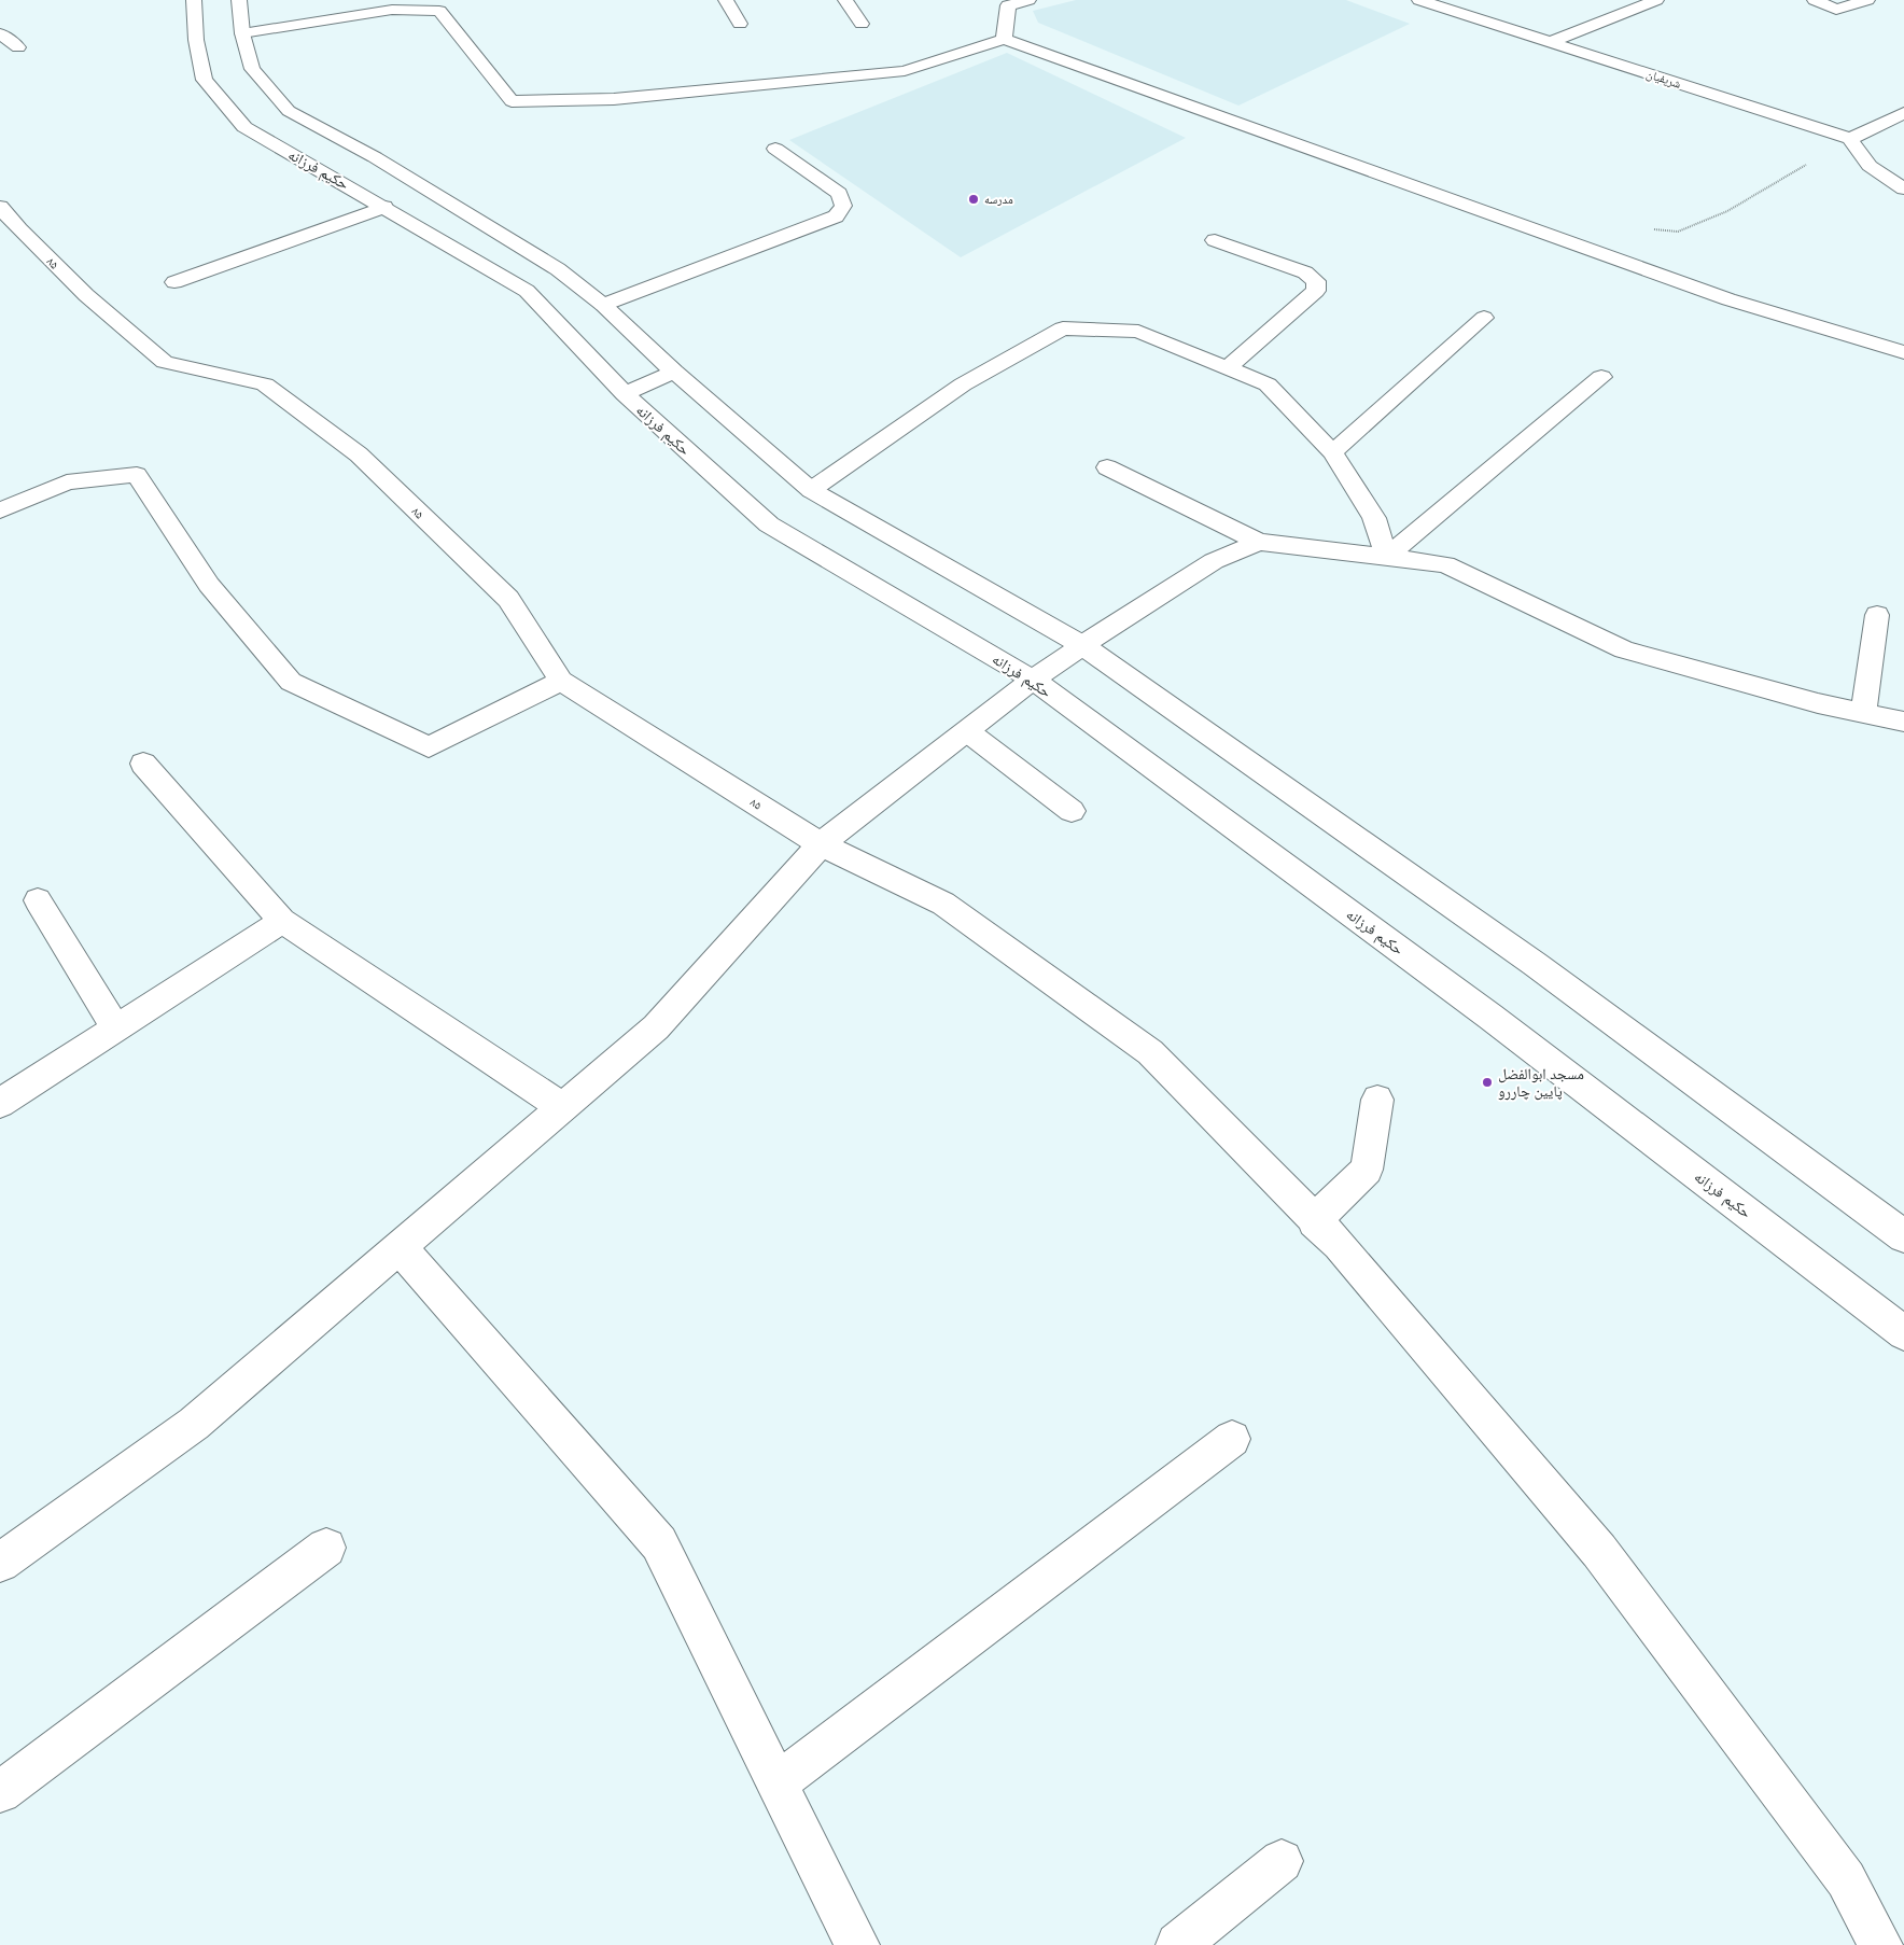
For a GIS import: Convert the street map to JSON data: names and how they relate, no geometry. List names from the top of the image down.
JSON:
{
  "streets": {
    "street": ["شریفیان", "حکیم فرزانه", "۸۵"]
  },
  "places": ["مدرسه", "مسجد ابوالفضل پایین چاررو"]
}
